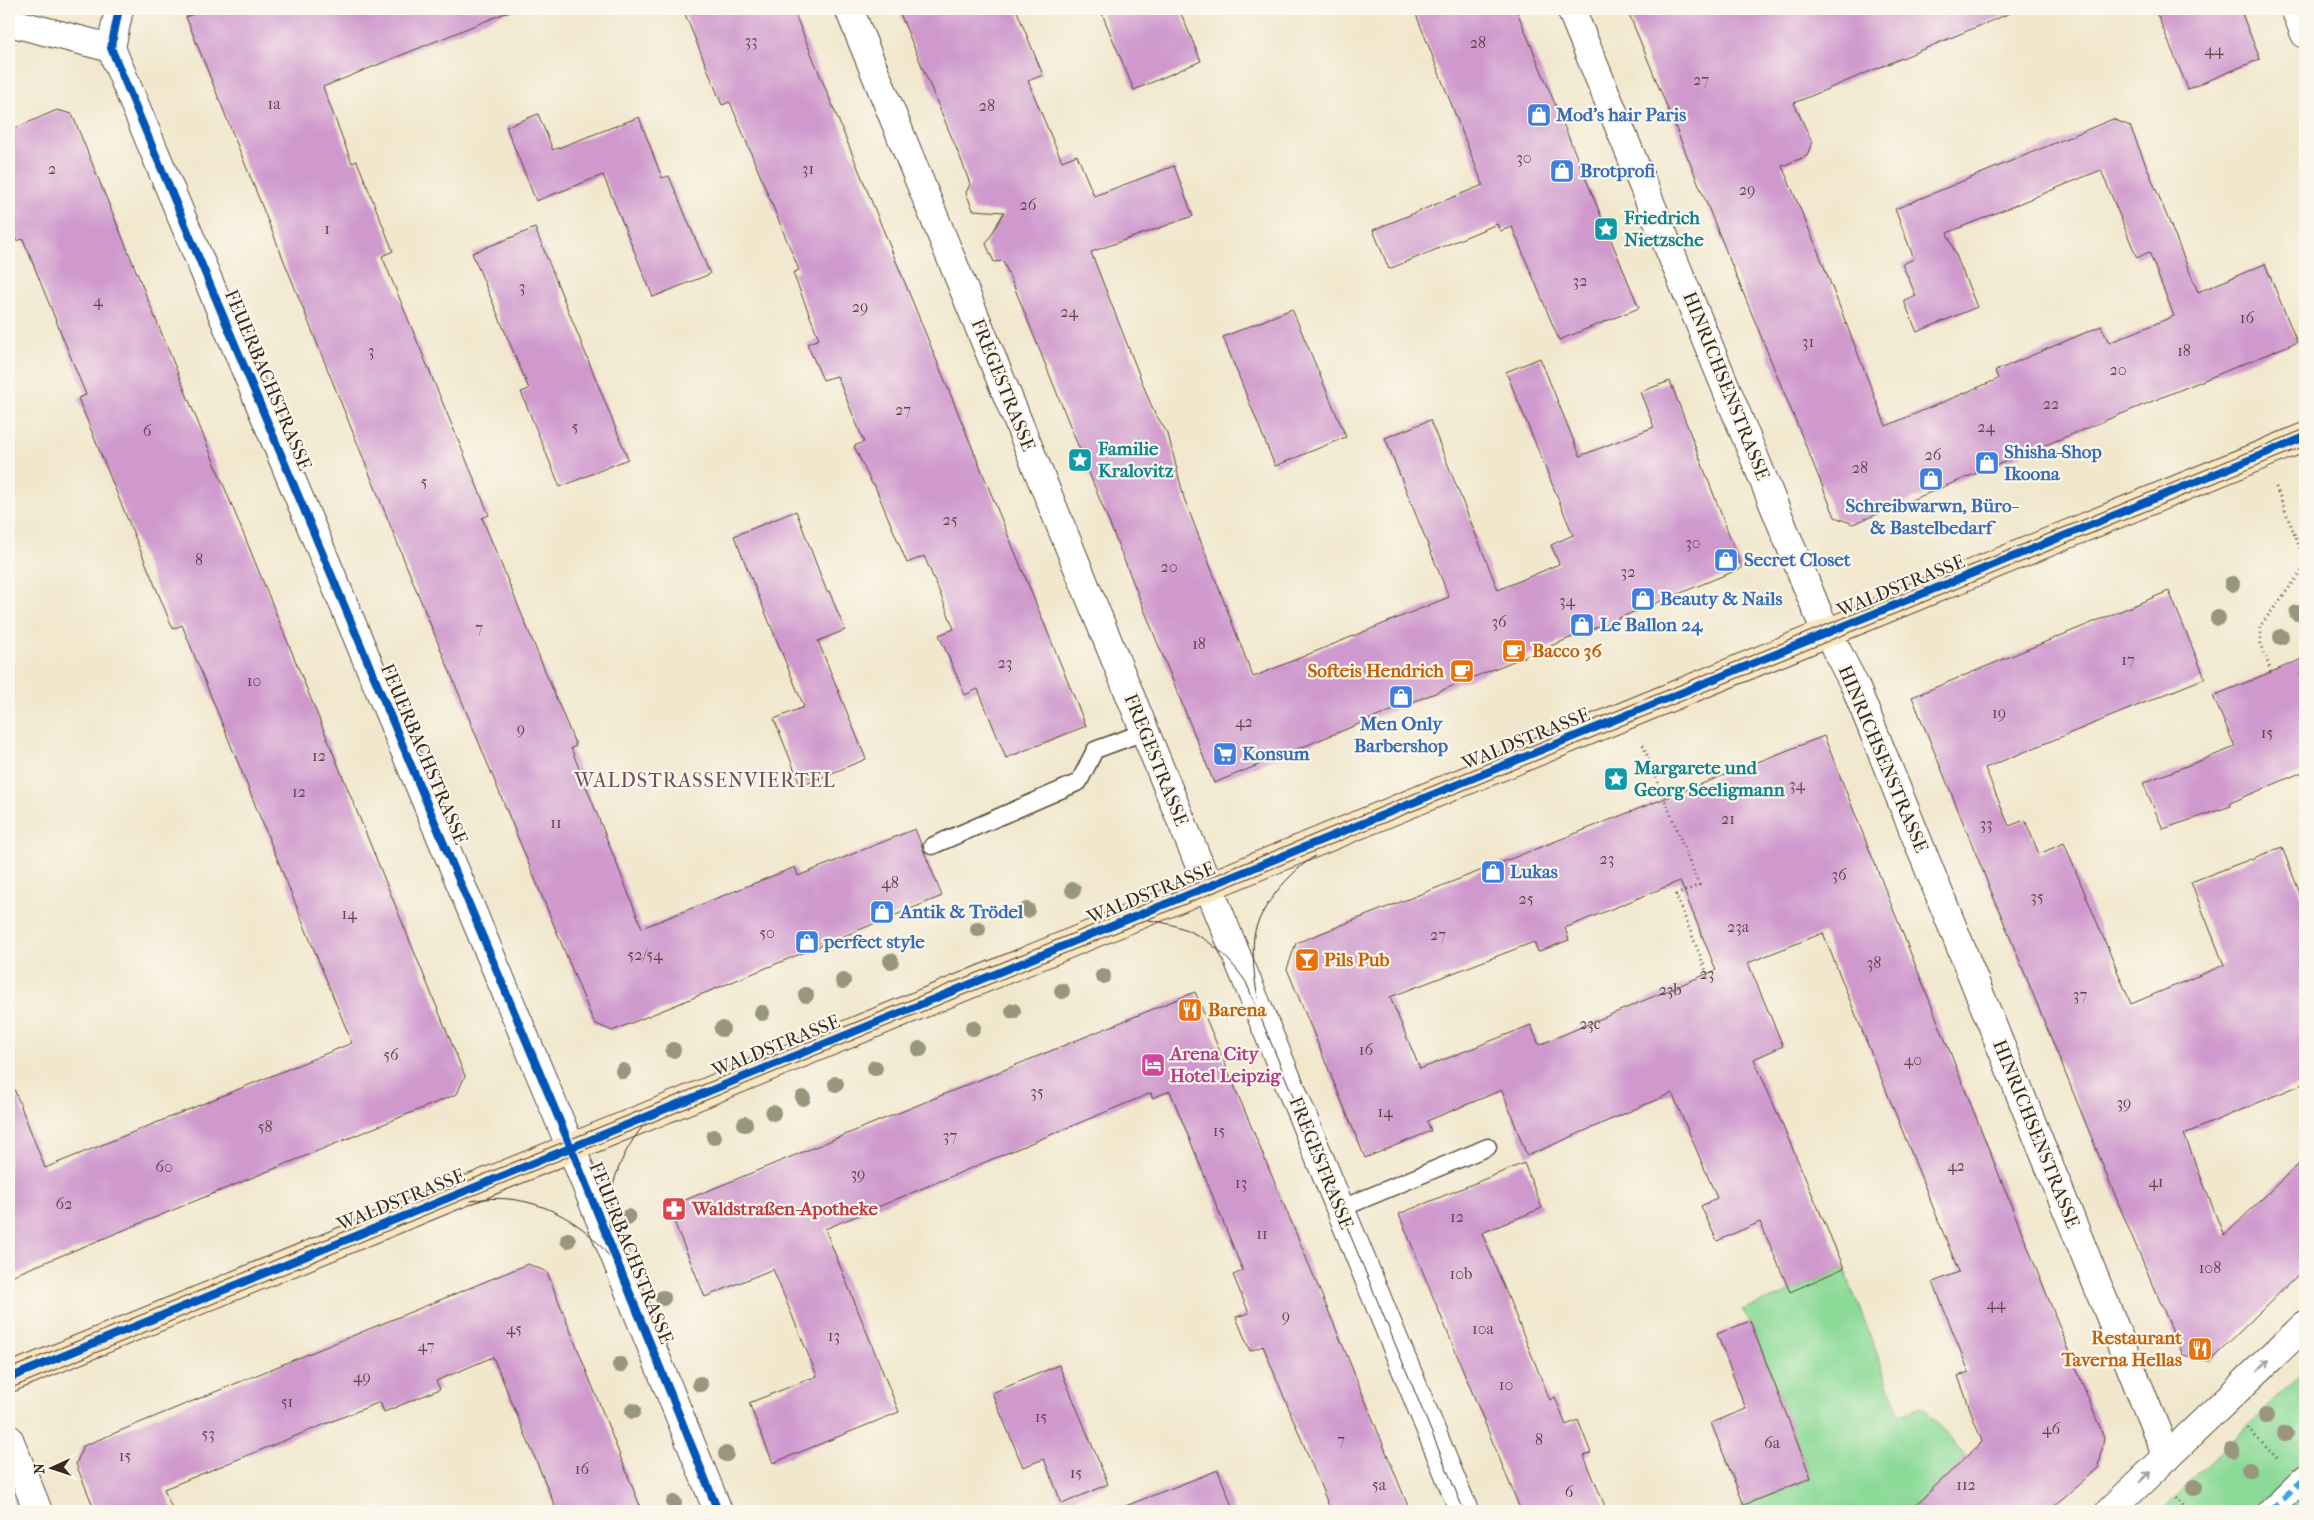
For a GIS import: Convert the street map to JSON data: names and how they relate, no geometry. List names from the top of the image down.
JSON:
{
  "streets": {
    "main road": ["WALDSTRASSE"],
    "street": ["FEUERBACHSTRASSE", "FREGESTRASSE", "HINRICHSENSTRASSE"]
  },
  "crossings": [
    ["FEUERBACHSTRASSE", "WALDSTRASSE"],
    ["FREGESTRASSE", "WALDSTRASSE"],
    ["HINRICHSENSTRASSE", "WALDSTRASSE"]
  ],
  "districts": ["WALDSTRASSENVIERTEL"],
  "places": {
    "shop": [
      "Mod's hair Paris",
      "Brotprofi",
      "Shisha-Shop Ikoona",
      "Schreibwarwn, Büro- & Bastelbedarf",
      "Secret Closet",
      "Beauty & Nails",
      "Le Ballon 24",
      "Men Only Barbershop",
      "Lukas",
      "Antik & Trödel",
      "perfect style"
    ],
    "place": ["Friedrich Nietzsche", "Familie Kralovitz", "Margarete und Georg Seeligmann"],
    "cafe": ["Bacco 36", "Softeis Hendrich"],
    "supermarket": ["Konsum"],
    "bar": ["Pils Pub"],
    "restaurant": ["Barena", "Restaurant Taverna Hellas"],
    "hotel": ["Arena City Hotel Leipzig"],
    "pharmacy": ["Waldstraßen-Apotheke"]
  },
  "house_numbers": [
    "33",
    "28",
    "44",
    "27",
    "1a",
    "28",
    "30",
    "2",
    "31",
    "29",
    "26",
    "1",
    "32",
    "3",
    "4",
    "29",
    "24",
    "16",
    "31",
    "3",
    "18",
    "20",
    "22",
    "27",
    "5",
    "24",
    "6",
    "26",
    "28",
    "5",
    "25",
    "30",
    "8",
    "20",
    "32",
    "34",
    "36",
    "7",
    "18",
    "17",
    "23",
    "10",
    "19",
    "42",
    "9",
    "15",
    "12",
    "34",
    "12",
    "21",
    "11",
    "33",
    "23",
    "36",
    "48",
    "35",
    "25",
    "14",
    "23a",
    "50",
    "27",
    "52/54",
    "38",
    "23",
    "23b",
    "37",
    "23c",
    "16",
    "56",
    "40",
    "35",
    "39",
    "14",
    "58",
    "15",
    "37",
    "42",
    "60",
    "39",
    "41",
    "13",
    "62",
    "12",
    "11",
    "108",
    "10b",
    "44",
    "9",
    "45",
    "10a",
    "13",
    "47",
    "49",
    "10",
    "51",
    "15",
    "46",
    "53",
    "7",
    "8",
    "6a",
    "15",
    "16",
    "15",
    "5a",
    "112",
    "6"
  ],
  "north": "left"
}
